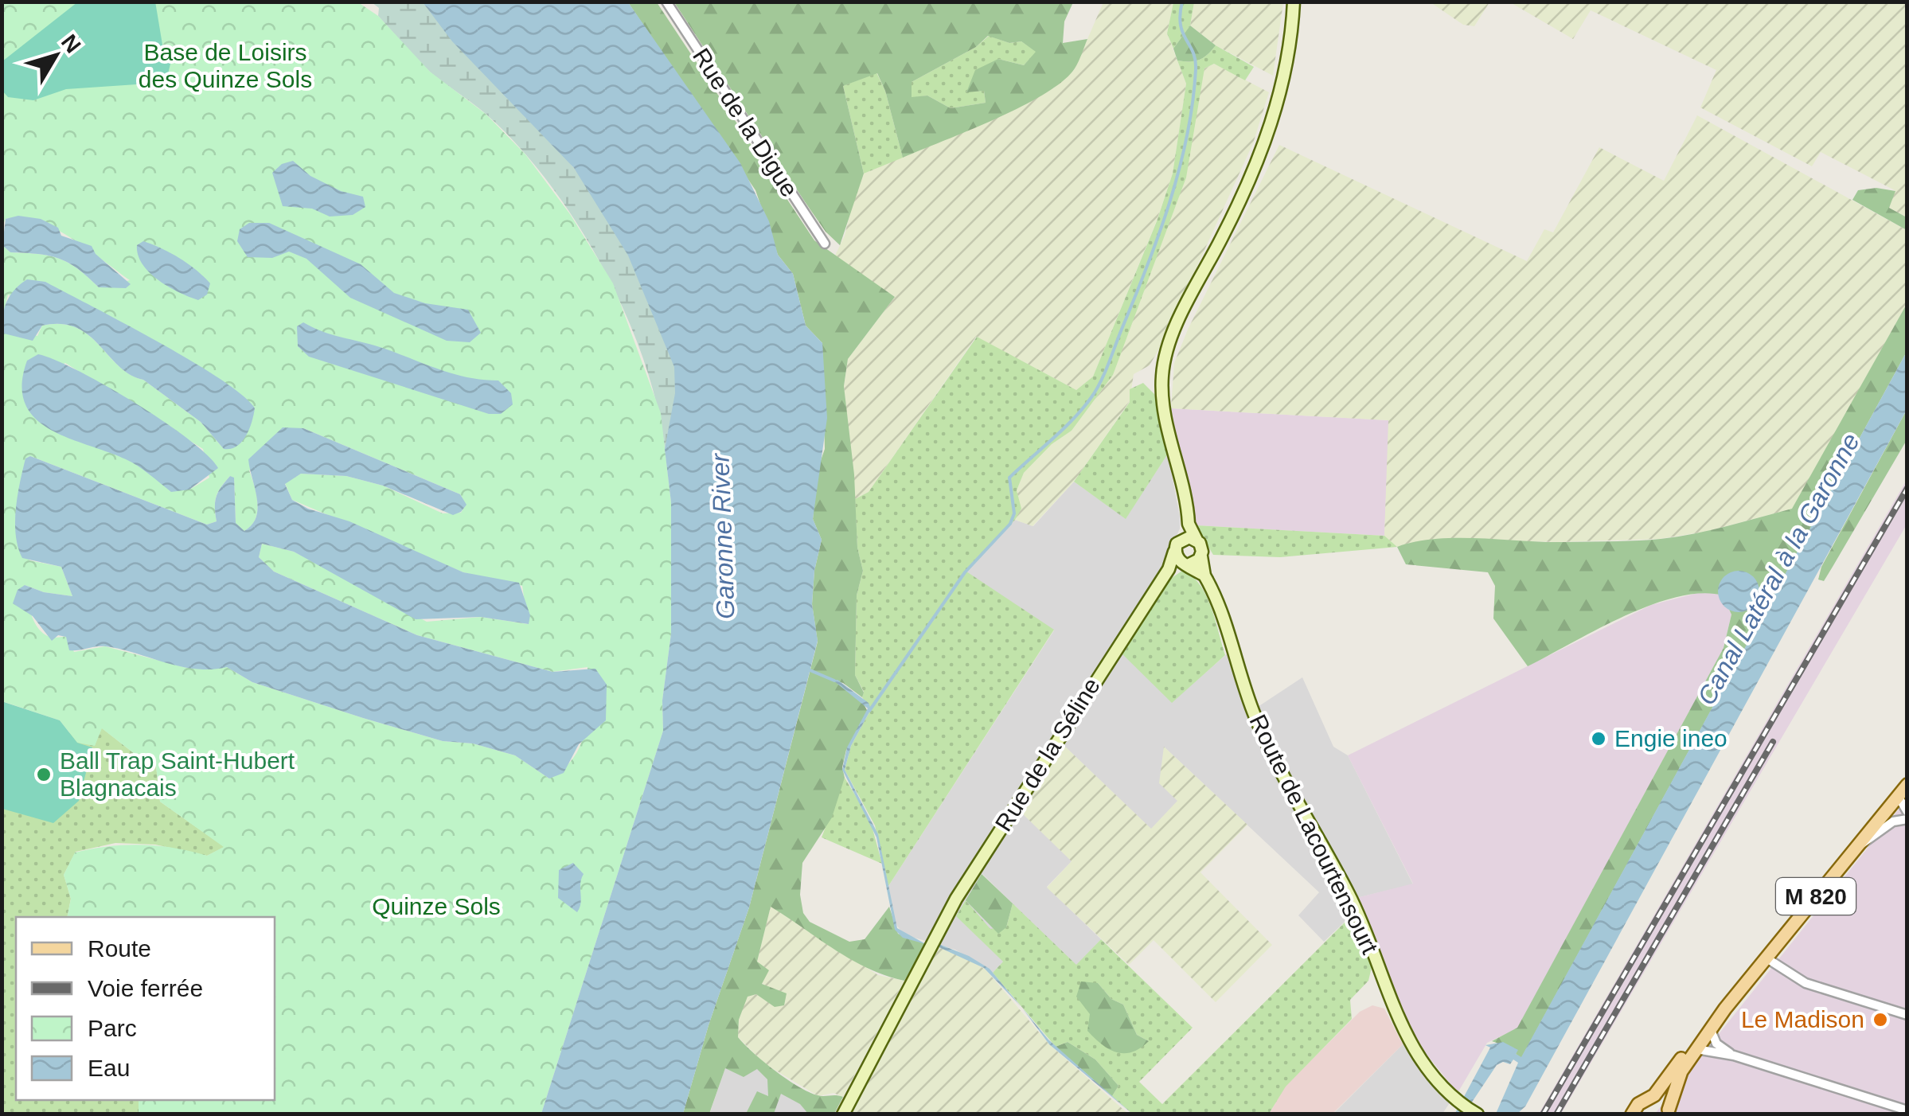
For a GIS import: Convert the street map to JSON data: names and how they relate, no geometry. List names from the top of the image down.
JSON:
{
  "streets": {
    "main road": ["Rue de la Séline", "Route de Lacourtensourt", "M 820"],
    "street": ["Rue de la Digue"]
  },
  "crossings": [
    ["Rue de la Séline", "Route de Lacourtensourt"]
  ],
  "water": ["Garonne River", "Canal Latéral à la Garonne"],
  "parks": ["Base de Loisirs des Quinze Sols", "Quinze Sols"],
  "places": ["Engie ineo", "Ball Trap Saint-Hubert Blagnacais", "Le Madison"],
  "legend": [
    "Route",
    "Voie ferrée",
    "Parc",
    "Eau"
  ],
  "north": "top right"
}
